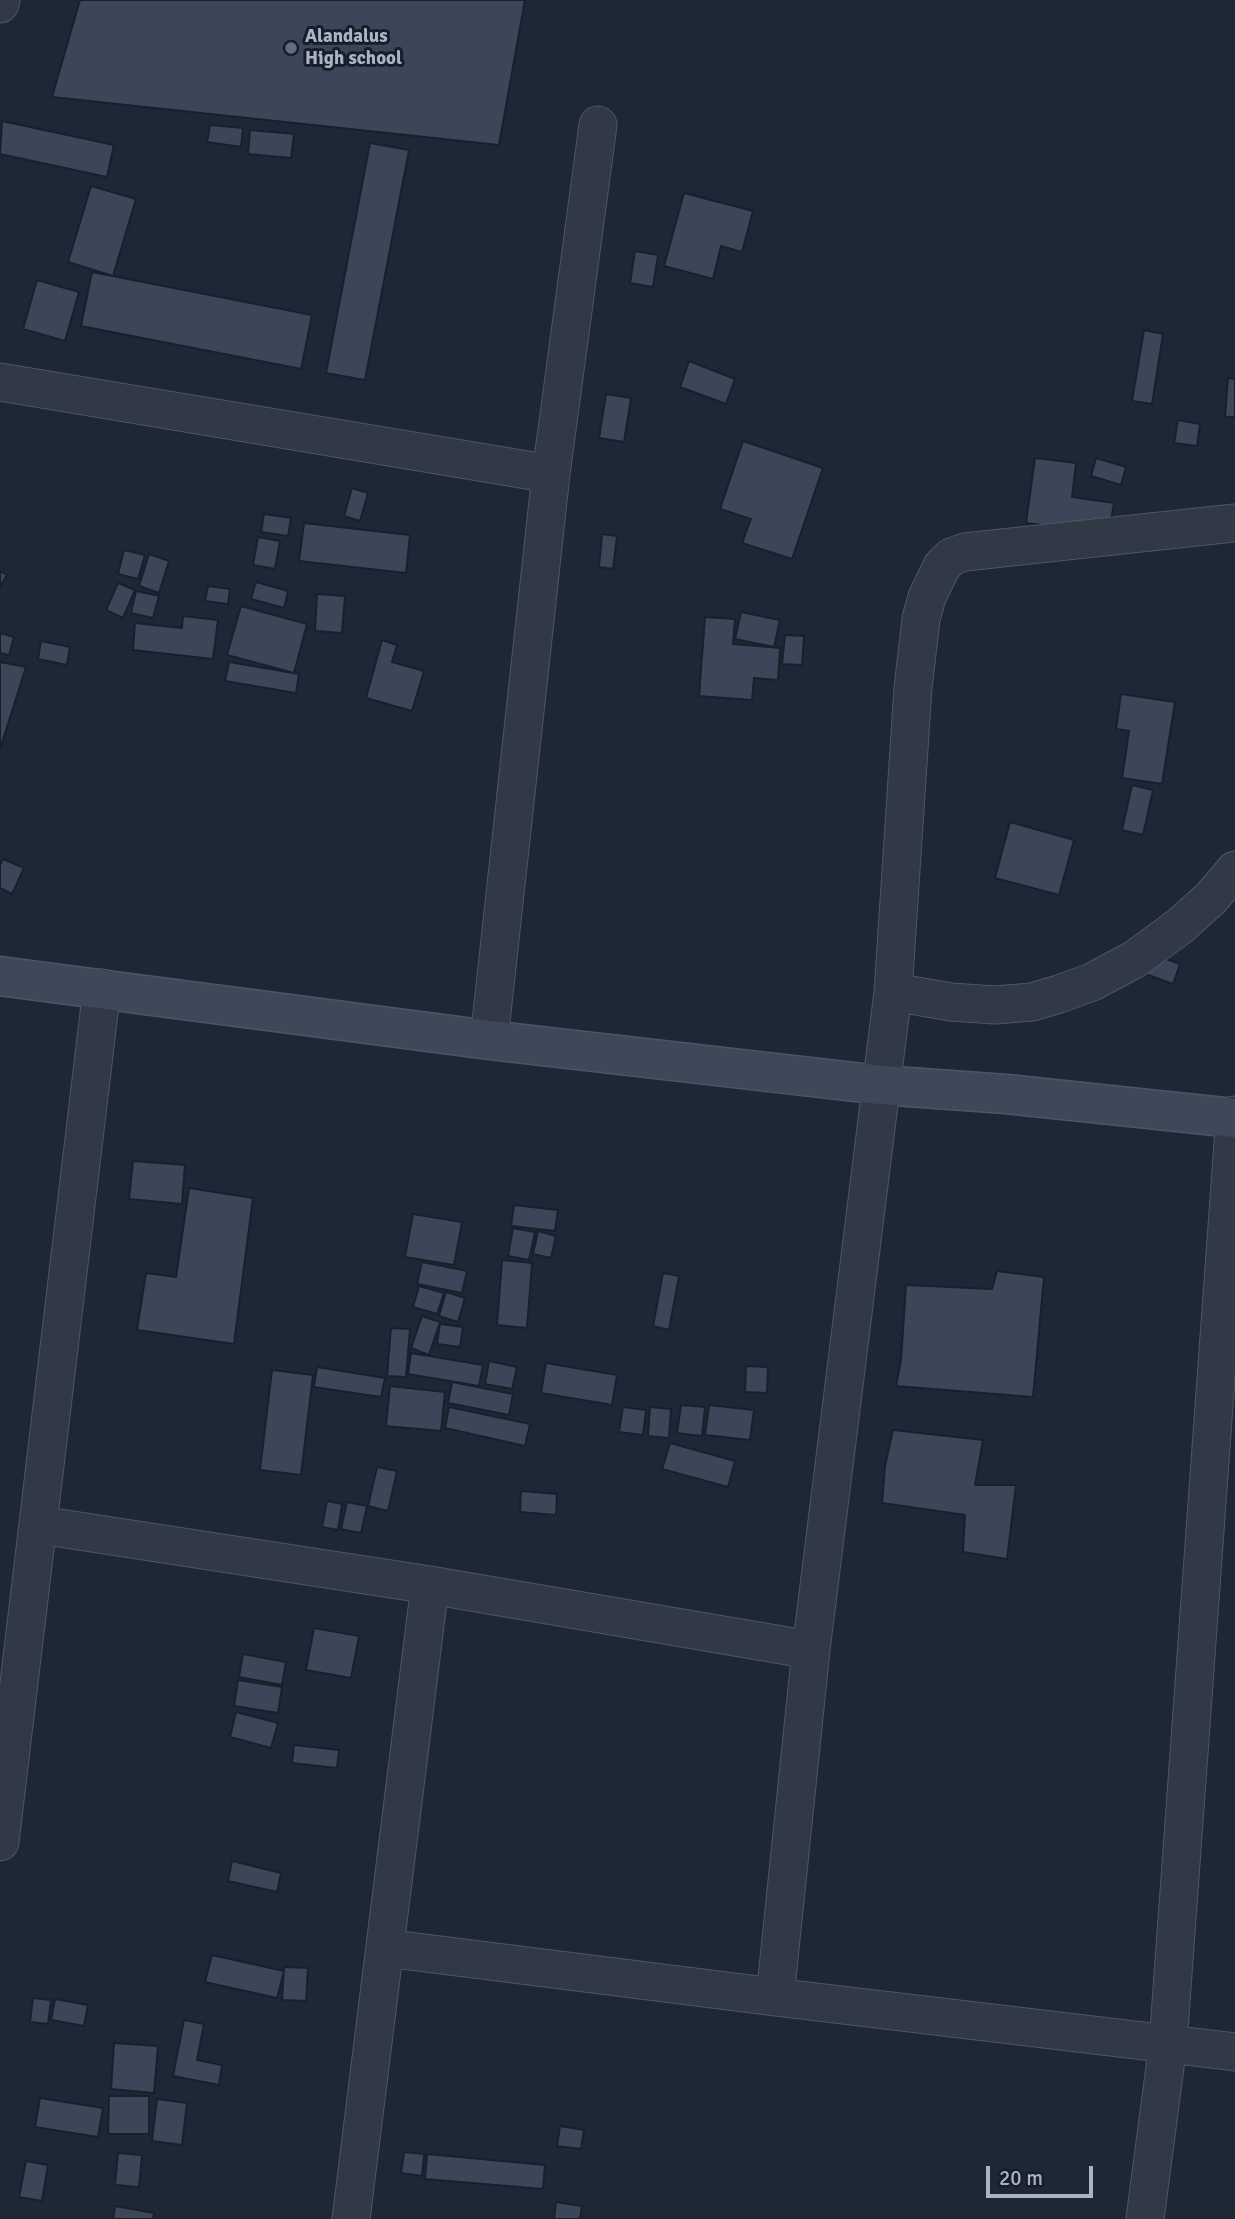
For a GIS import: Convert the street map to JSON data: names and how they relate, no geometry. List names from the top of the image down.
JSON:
{
  "places": ["Alandalus High school"],
  "scale_bar": "20 m"
}
